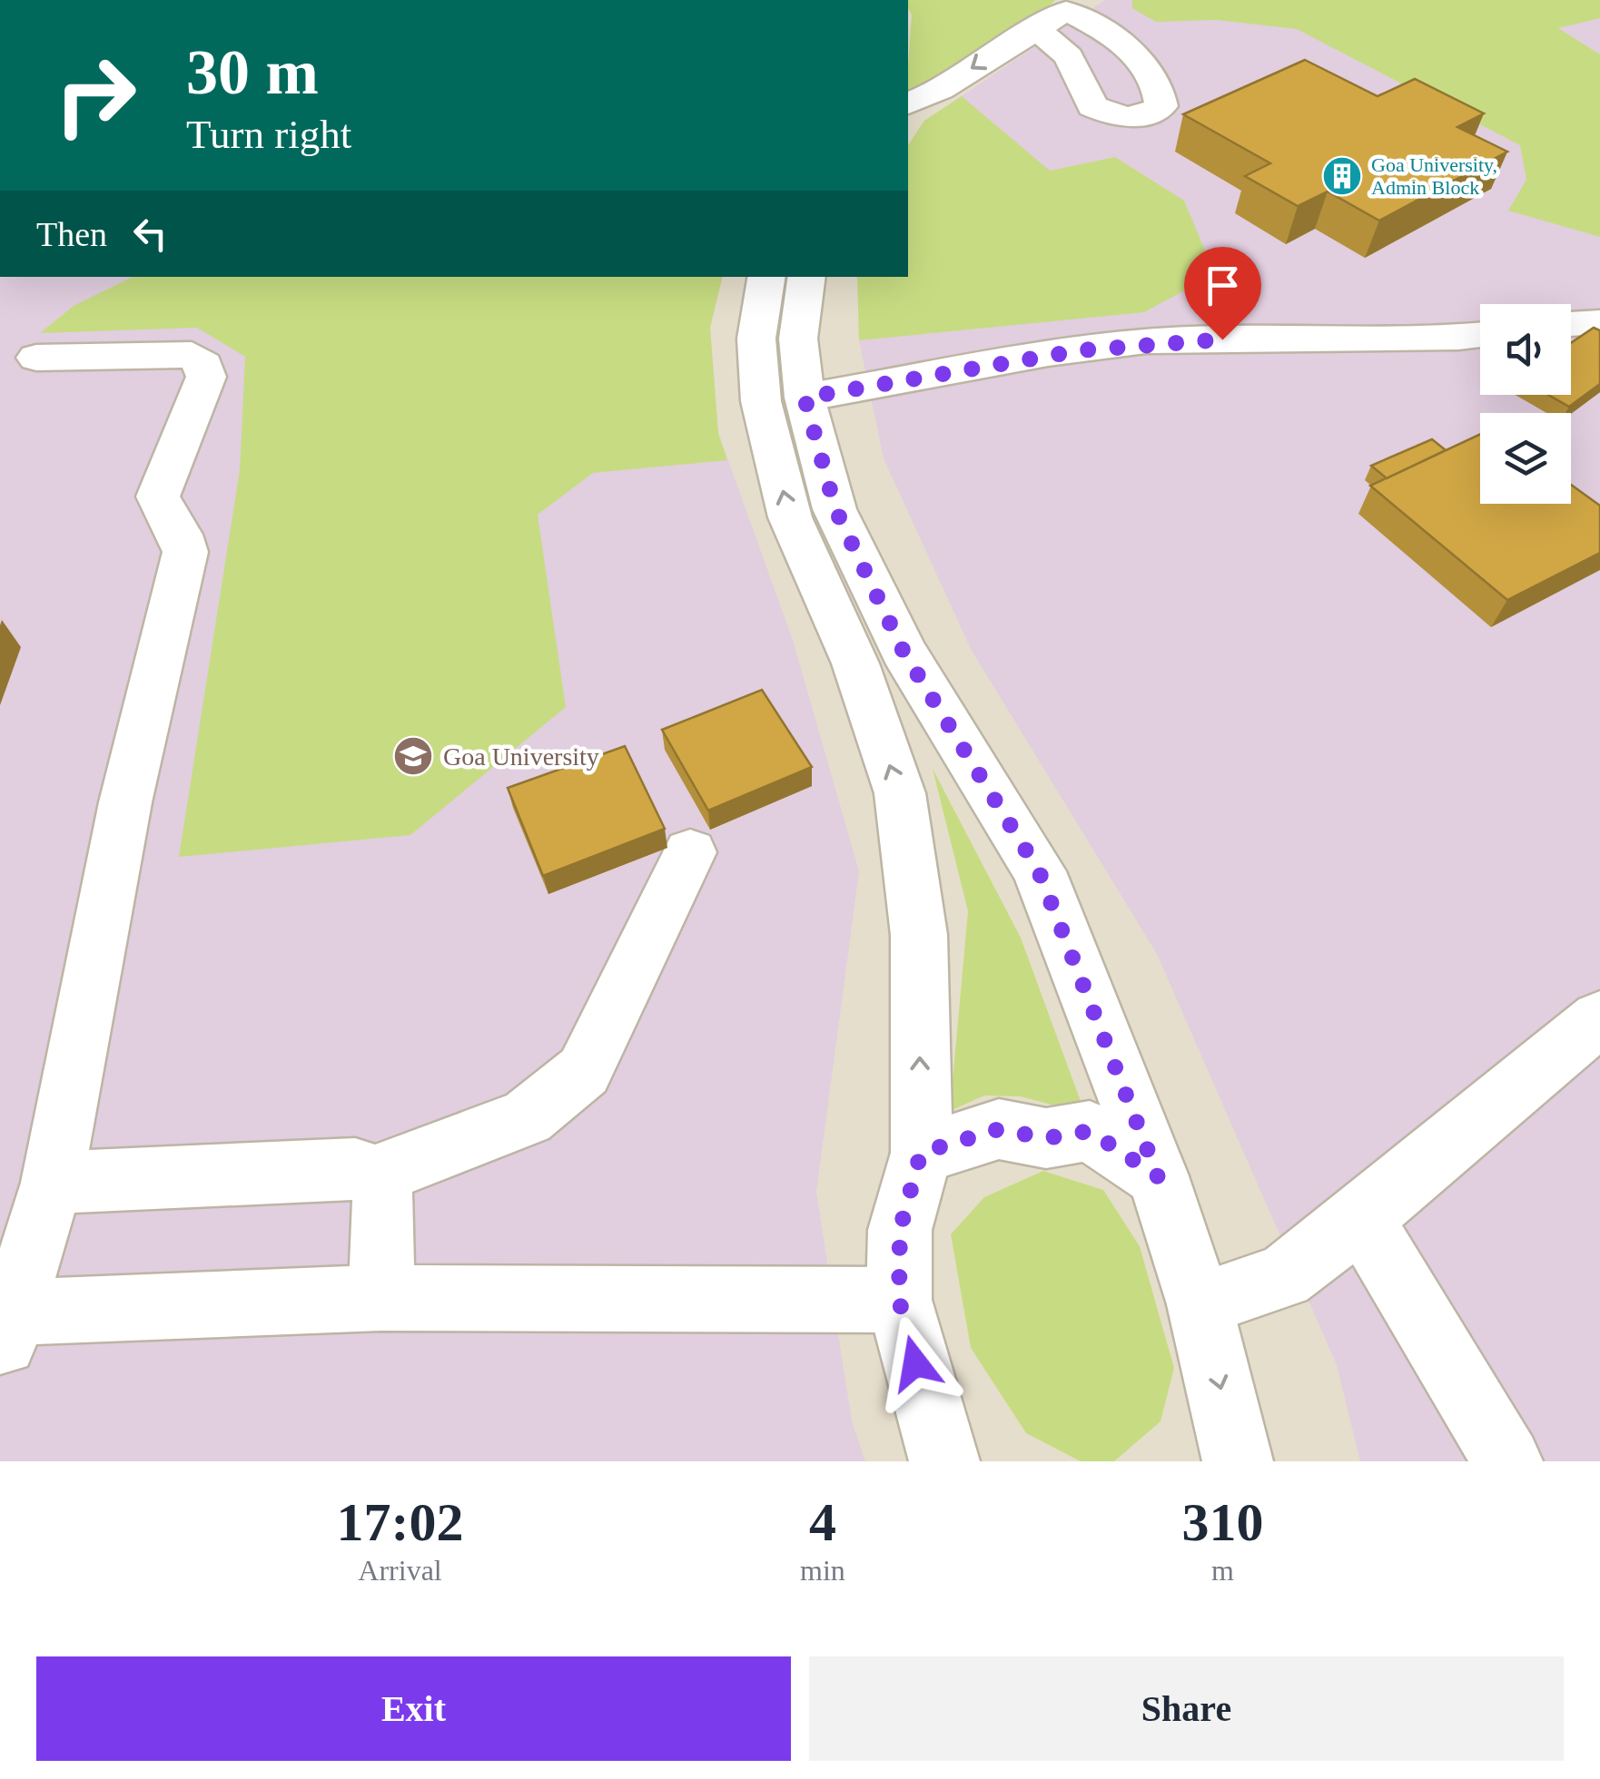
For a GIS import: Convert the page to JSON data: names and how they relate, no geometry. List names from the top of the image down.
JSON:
{
  "places": {
    "building": ["Goa University, Admin Block"],
    "school or university": ["Goa University"]
  },
  "page": {
    "turn": ["30 m", "Turn right"],
    "then": "Then",
    "eta": [
      "17:02",
      "Arrival",
      "4",
      "min",
      "310",
      "m"
    ],
    "buttons": ["Exit", "Share"]
  }
}
